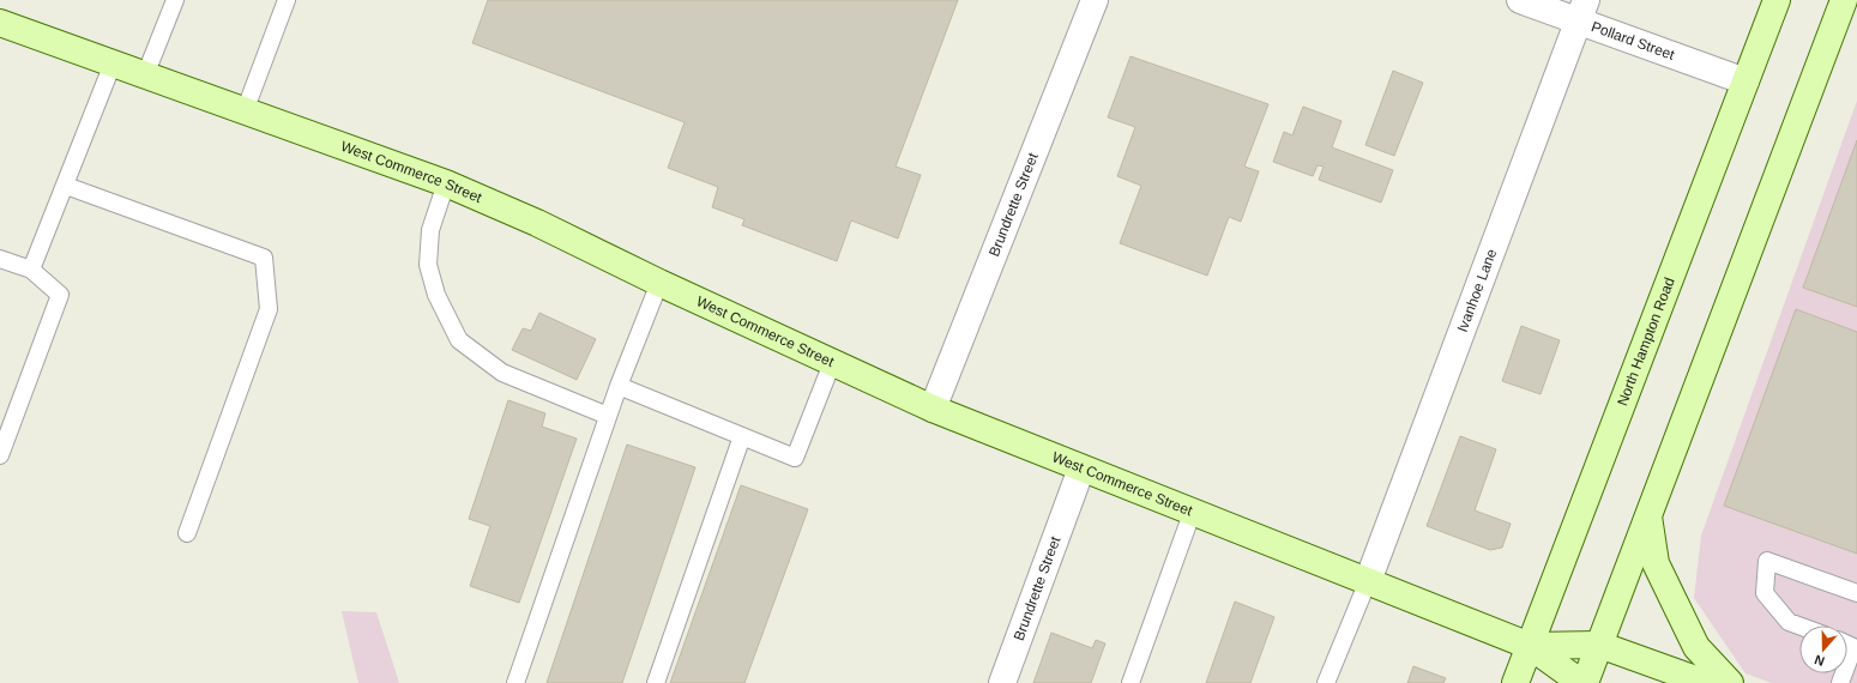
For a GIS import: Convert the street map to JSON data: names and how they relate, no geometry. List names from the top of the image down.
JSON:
{
  "streets": {
    "street": [
      "Pollard Street",
      "West Commerce Street",
      "Brundrette Street",
      "Ivanhoe Lane",
      "North Hampton Road"
    ]
  },
  "crossings": [
    ["Pollard Street", "Ivanhoe Lane"],
    ["Pollard Street", "North Hampton Road"],
    ["West Commerce Street", "Brundrette Street"],
    ["West Commerce Street", "Ivanhoe Lane"],
    ["West Commerce Street", "North Hampton Road"]
  ],
  "north": "bottom"
}
